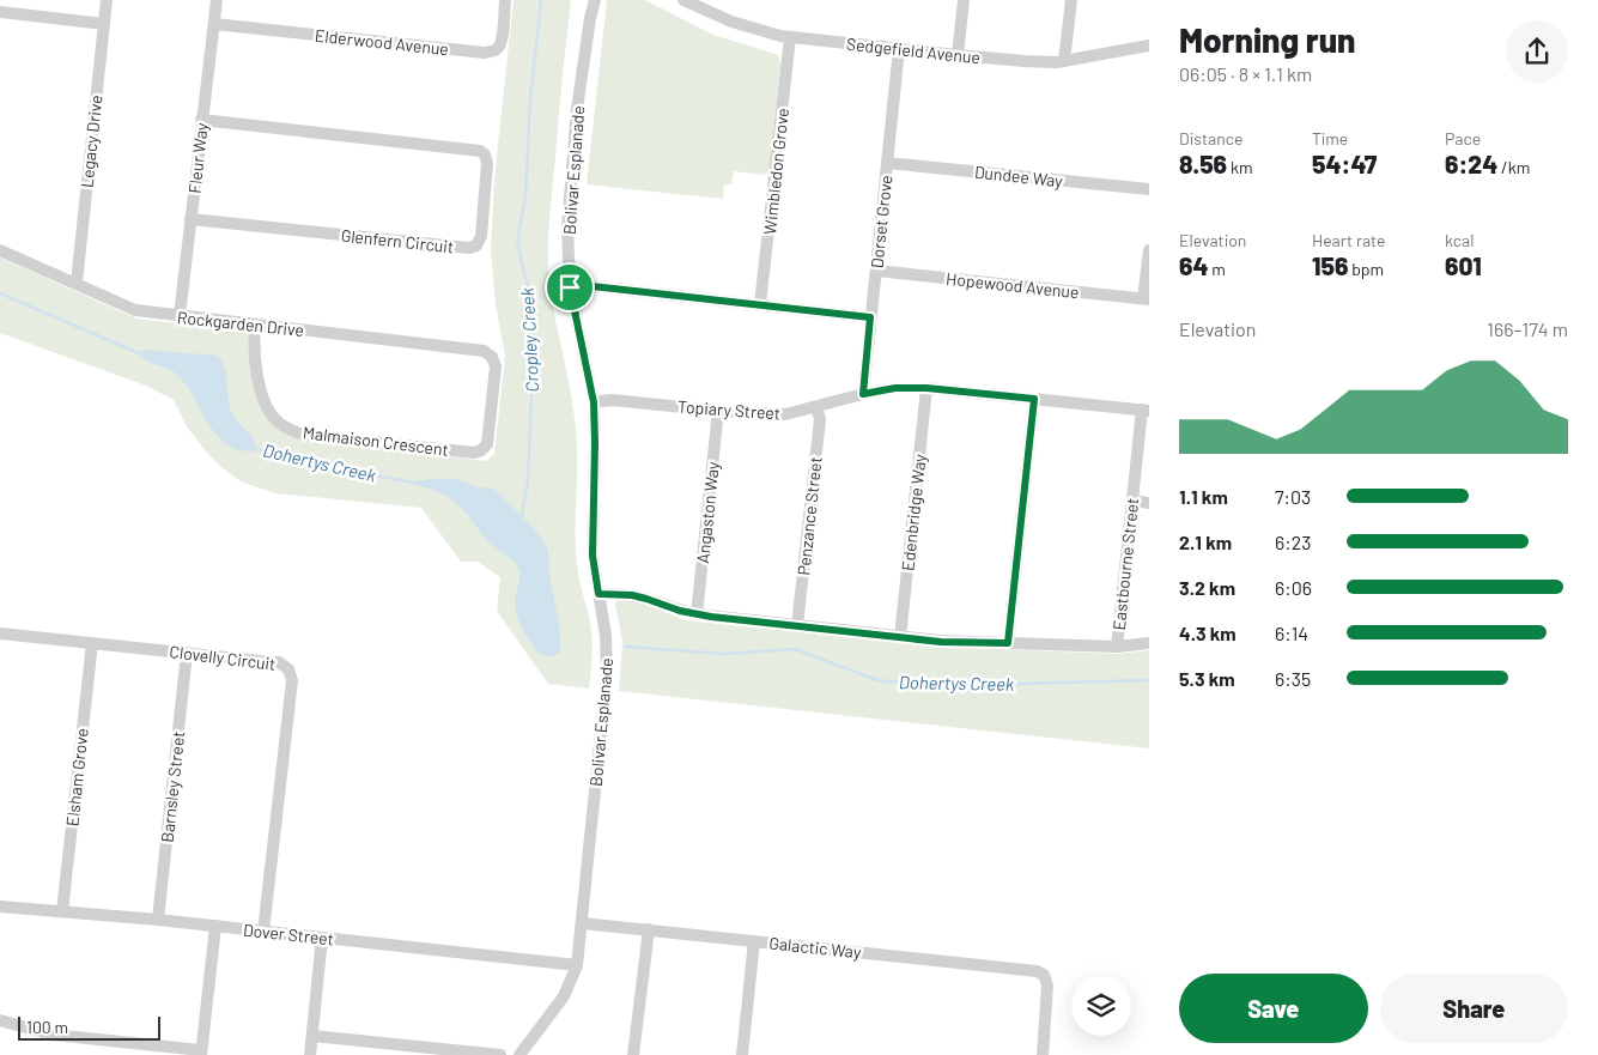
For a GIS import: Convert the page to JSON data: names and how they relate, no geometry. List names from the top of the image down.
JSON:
{
  "streets": {
    "street": [
      "Elderwood Avenue",
      "Sedgefield Avenue",
      "Legacy Drive",
      "Fleur Way",
      "Bolivar Esplanade",
      "Wimbledon Grove",
      "Dundee Way",
      "Dorset Grove",
      "Glenfern Circuit",
      "Hopewood Avenue",
      "Rockgarden Drive",
      "Topiary Street",
      "Malmaison Crescent",
      "Angaston Way",
      "Edenbridge Way",
      "Penzance Street",
      "Eastbourne Street",
      "Clovelly Circuit",
      "Elsham Grove",
      "Barnsley Street",
      "Dover Street",
      "Galactic Way"
    ]
  },
  "crossings": [
    ["Elderwood Avenue", "Fleur Way"],
    ["Sedgefield Avenue", "Wimbledon Grove"],
    ["Sedgefield Avenue", "Dorset Grove"],
    ["Legacy Drive", "Rockgarden Drive"],
    ["Fleur Way", "Glenfern Circuit"],
    ["Fleur Way", "Rockgarden Drive"],
    ["Bolivar Esplanade", "Topiary Street"],
    ["Bolivar Esplanade", "Dover Street"],
    ["Bolivar Esplanade", "Galactic Way"],
    ["Dundee Way", "Dorset Grove"],
    ["Dorset Grove", "Hopewood Avenue"],
    ["Dorset Grove", "Topiary Street"],
    ["Rockgarden Drive", "Malmaison Crescent"],
    ["Topiary Street", "Angaston Way"],
    ["Topiary Street", "Edenbridge Way"],
    ["Topiary Street", "Penzance Street"],
    ["Topiary Street", "Eastbourne Street"],
    ["Clovelly Circuit", "Elsham Grove"],
    ["Clovelly Circuit", "Barnsley Street"],
    ["Clovelly Circuit", "Dover Street"],
    ["Elsham Grove", "Dover Street"],
    ["Barnsley Street", "Dover Street"]
  ],
  "water": ["Cropley Creek", "Dohertys Creek"],
  "scale_bar": "100 m",
  "page": {
    "heading": ["Morning run", "06:05 · 8 × 1.1 km"],
    "stats": [
      ["Distance", "8.56 km"],
      ["Time", "54:47"],
      ["Pace", "6:24 /km"],
      ["Elevation", "64 m"],
      ["Heart rate", "156 bpm"],
      ["kcal", "601"]
    ],
    "chart": ["Elevation", "166–174 m"],
    "list": [
      {
        "name": "1.1 km",
        "note": "7:03"
      },
      {
        "name": "2.1 km",
        "note": "6:23"
      },
      {
        "name": "3.2 km",
        "note": "6:06"
      },
      {
        "name": "4.3 km",
        "note": "6:14"
      },
      {
        "name": "5.3 km",
        "note": "6:35"
      }
    ],
    "buttons": ["Save", "Share"],
    "scale": "100 m"
  }
}
